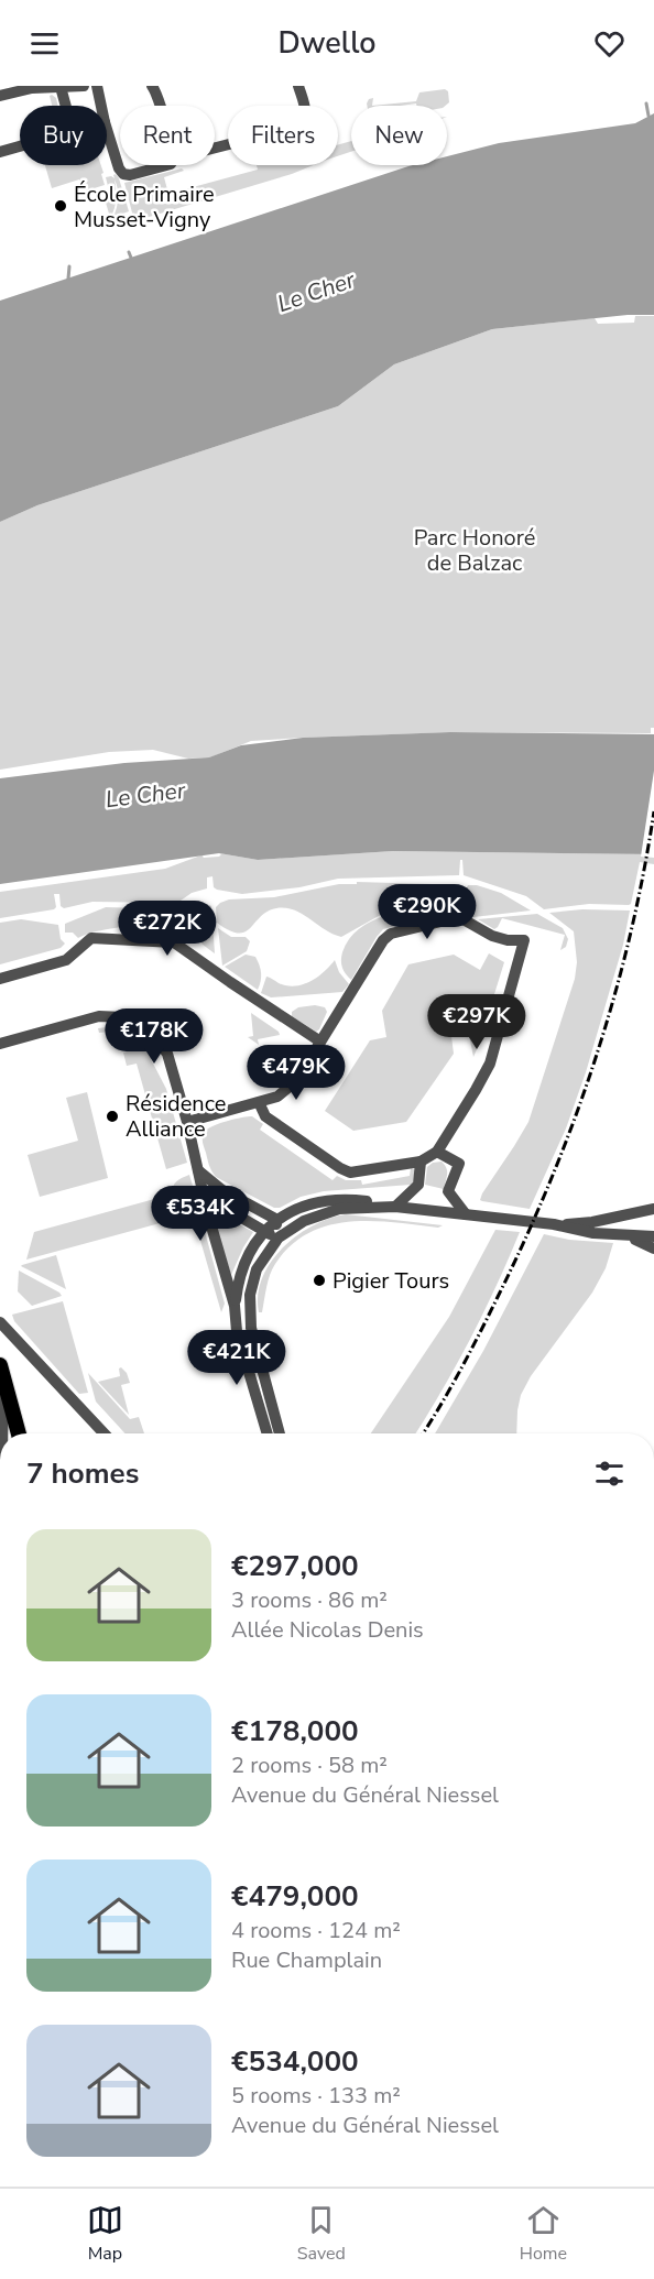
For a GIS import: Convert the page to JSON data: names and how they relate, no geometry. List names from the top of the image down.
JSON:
{
  "water": ["Le Cher"],
  "parks": ["Parc Honoré de Balzac"],
  "places": ["École Primaire Musset-Vigny", "Résidence Alliance", "Pigier Tours"],
  "page": {
    "header": "Dwello",
    "chip": [
      "Buy",
      "Rent",
      "Filters",
      "New"
    ],
    "price": [
      "€290K",
      "€272K",
      "€297K",
      "€178K",
      "€479K",
      "€534K",
      "€421K"
    ],
    "heading": "7 homes",
    "list": [
      {
        "name": "€297,000",
        "note": "3 rooms · 86 m² · Allée Nicolas Denis"
      },
      {
        "name": "€178,000",
        "note": "2 rooms · 58 m² · Avenue du Général Niessel"
      },
      {
        "name": "€479,000",
        "note": "4 rooms · 124 m² · Rue Champlain"
      },
      {
        "name": "€534,000",
        "note": "5 rooms · 133 m² · Avenue du Général Niessel"
      }
    ],
    "tabs": ["Map", "Saved", "Home"]
  }
}
